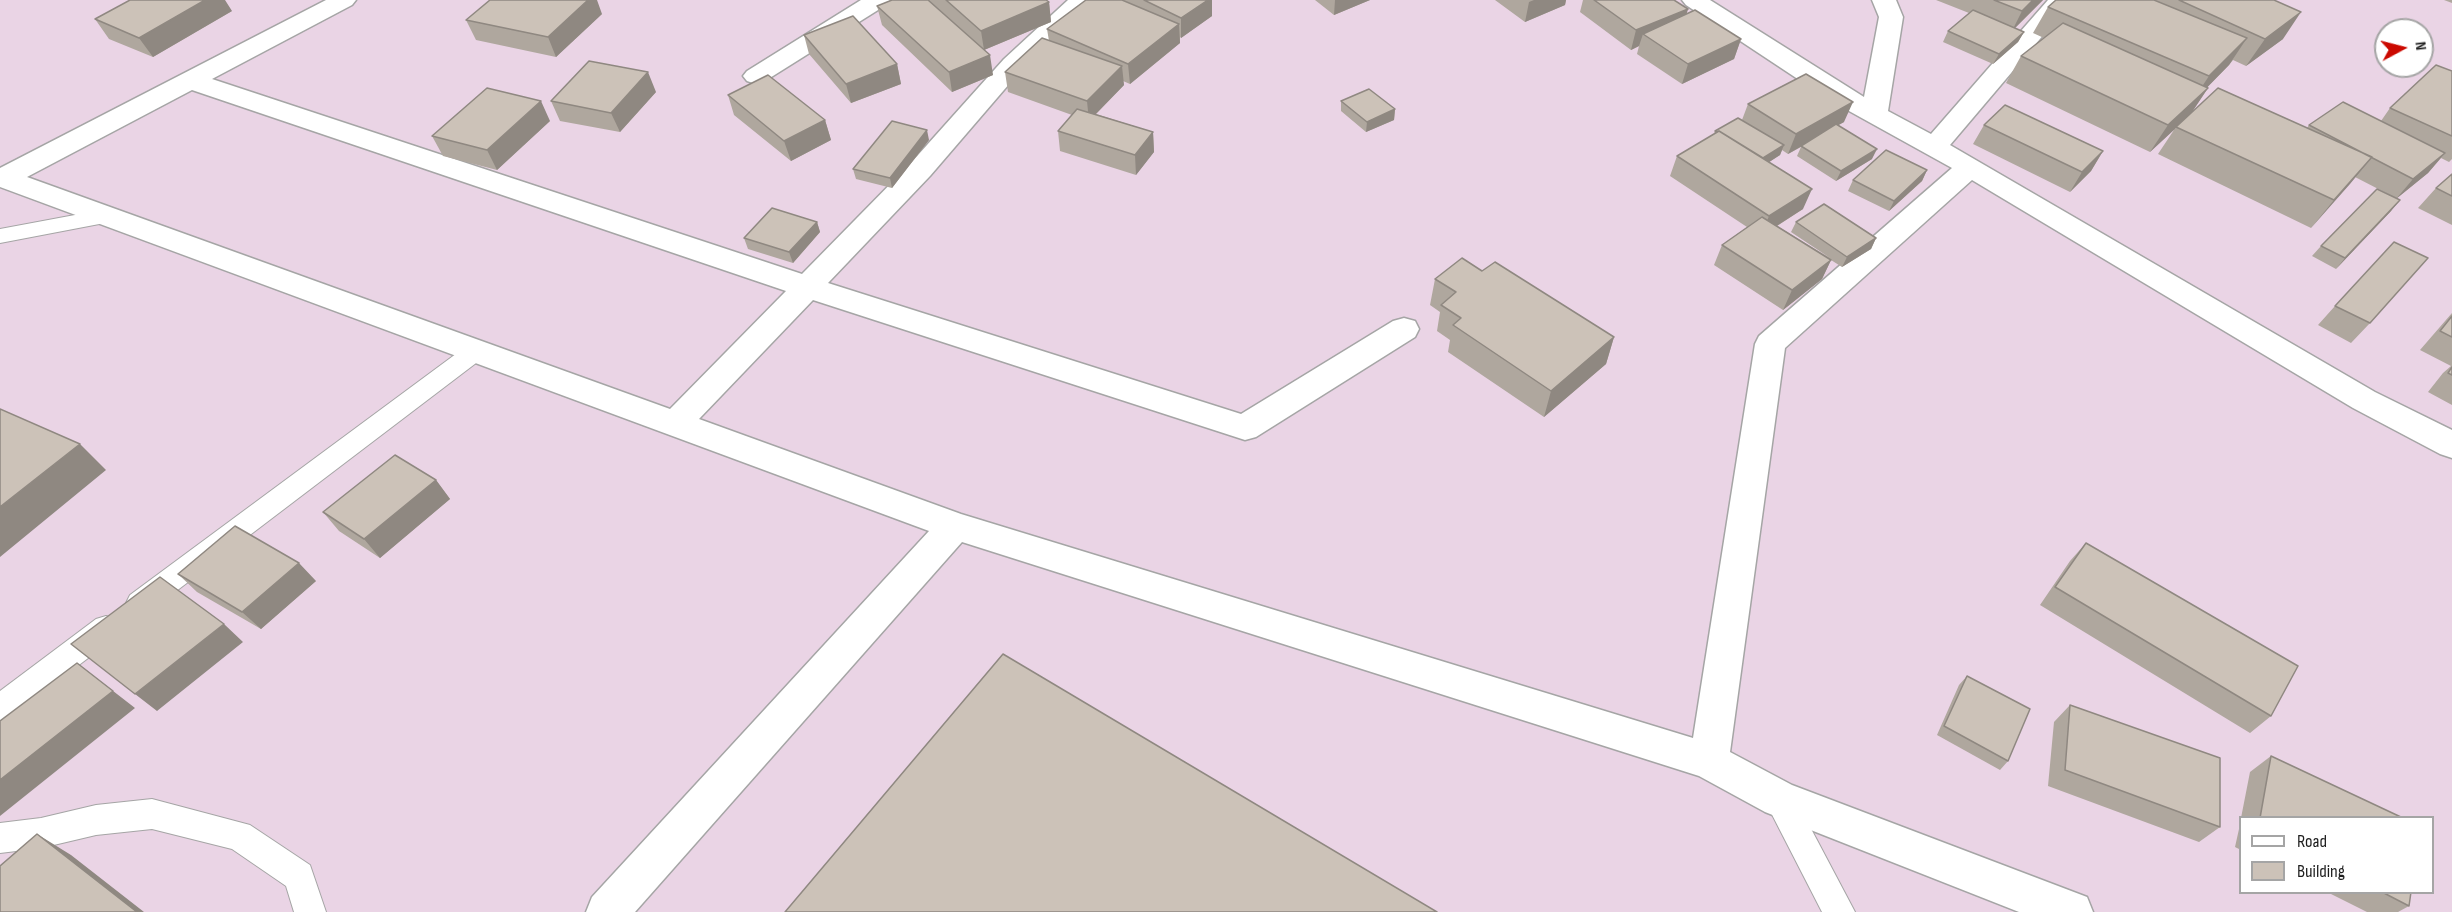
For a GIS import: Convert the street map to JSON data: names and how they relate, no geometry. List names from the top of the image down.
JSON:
{
  "legend": ["Road", "Building"],
  "north": "right"
}
